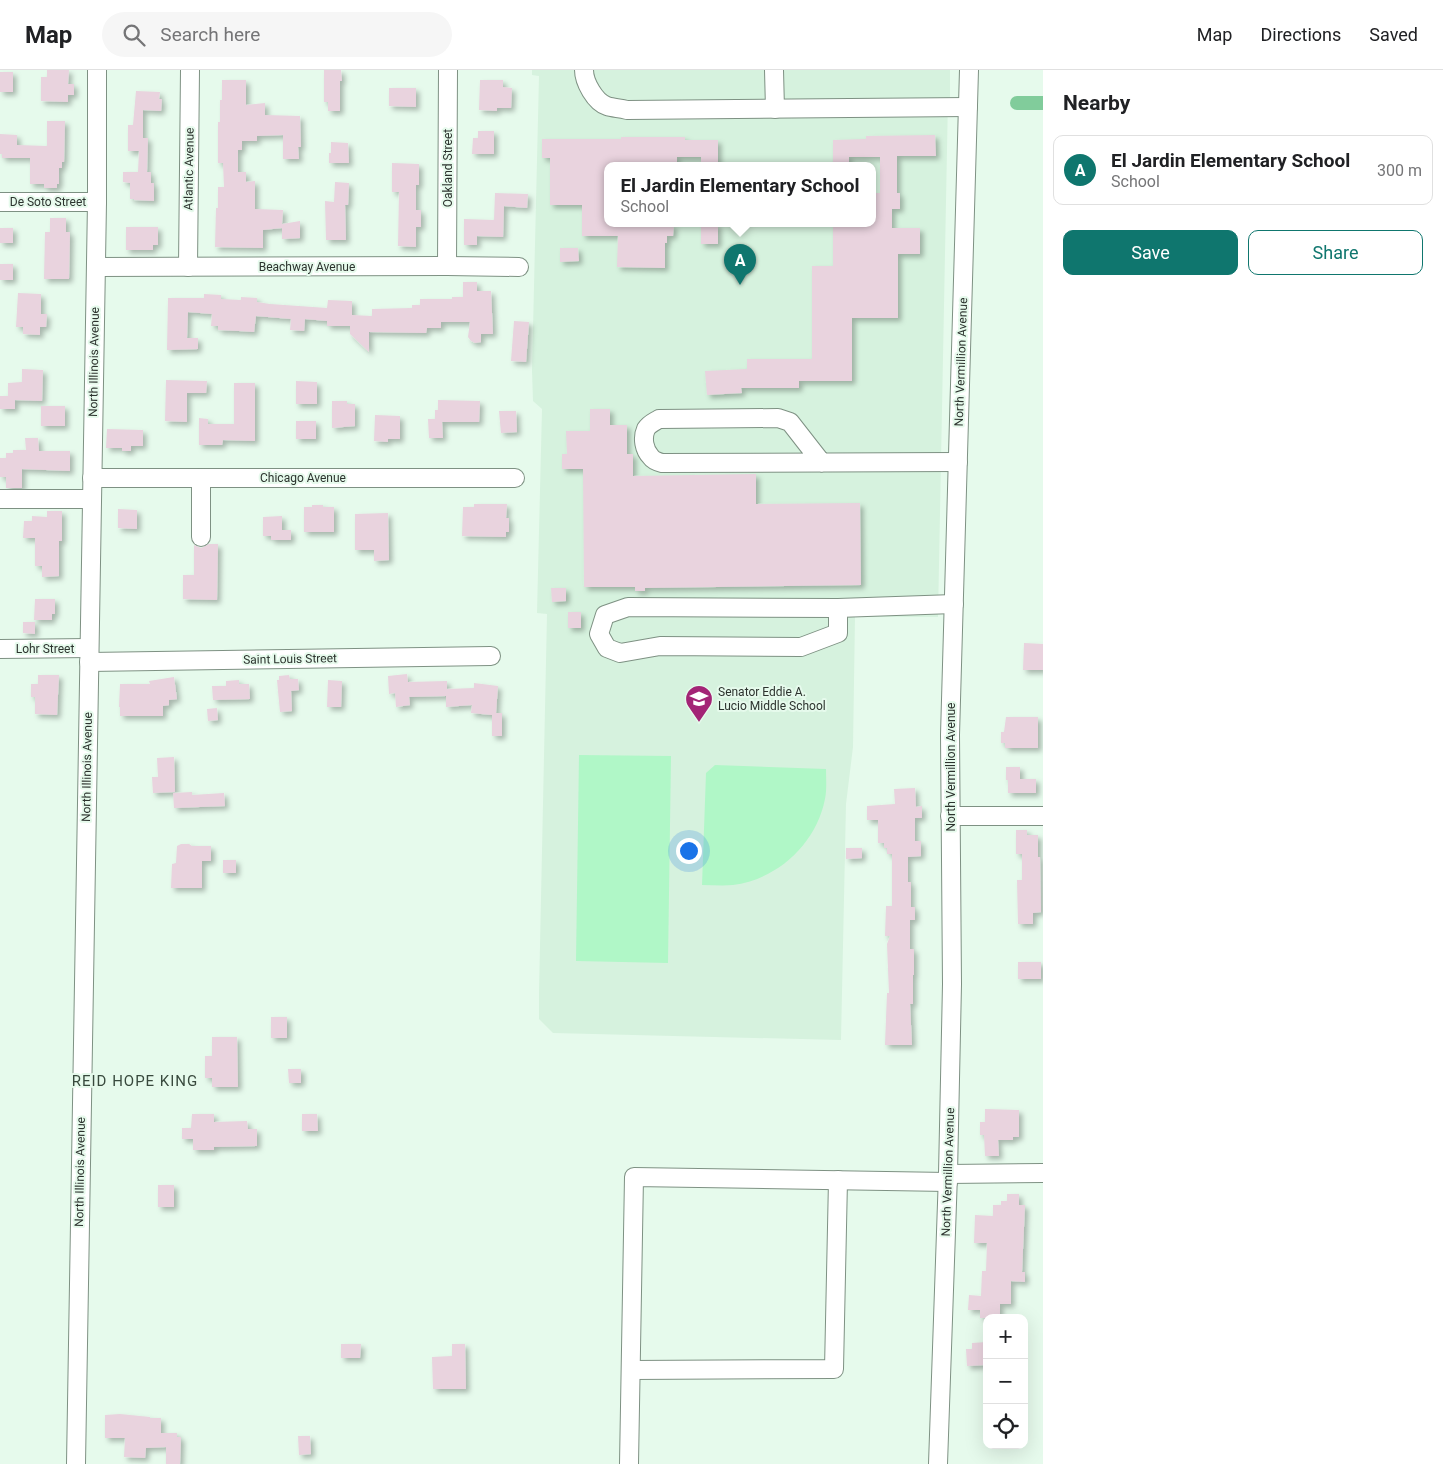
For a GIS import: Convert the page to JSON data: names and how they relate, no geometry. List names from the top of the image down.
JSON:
{
  "streets": {
    "street": [
      "Oakland Street",
      "Atlantic Avenue",
      "De Soto Street",
      "Beachway Avenue",
      "North Illinois Avenue",
      "North Vermillion Avenue",
      "Chicago Avenue",
      "Lohr Street",
      "Saint Louis Street"
    ]
  },
  "crossings": [
    ["Oakland Street", "Beachway Avenue"],
    ["Atlantic Avenue", "Beachway Avenue"],
    ["De Soto Street", "North Illinois Avenue"],
    ["Beachway Avenue", "North Illinois Avenue"],
    ["North Illinois Avenue", "Chicago Avenue"],
    ["North Illinois Avenue", "Lohr Street"],
    ["North Illinois Avenue", "Saint Louis Street"],
    ["Lohr Street", "Saint Louis Street"]
  ],
  "districts": ["REID HOPE KING"],
  "places": {
    "school or university": ["Senator Eddie A. Lucio Middle School"]
  },
  "page": {
    "header": "Map",
    "search": "Search here",
    "nav": ["Map", "Directions", "Saved"],
    "heading": "Nearby",
    "list": [
      {
        "mark": "A",
        "name": "El Jardin Elementary School",
        "note": "School",
        "value": "300 m"
      }
    ],
    "popup": ["El Jardin Elementary School", "School"],
    "buttons": ["Save", "Share"],
    "pins": "A",
    "map_buttons": ["+", "−"]
  }
}
